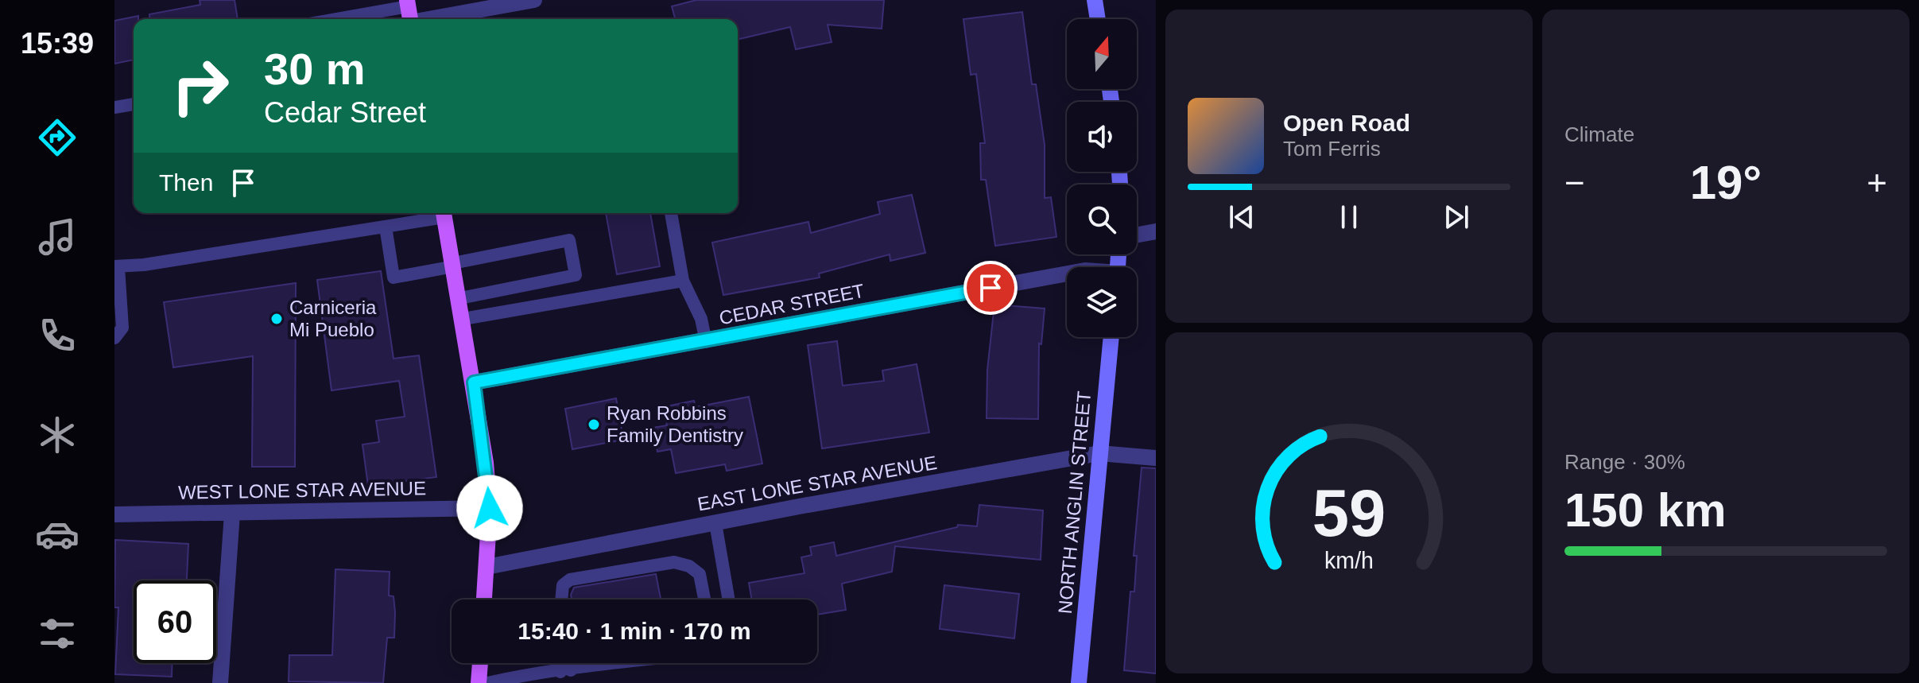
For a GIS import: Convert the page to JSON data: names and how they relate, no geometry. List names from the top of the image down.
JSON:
{
  "streets": {
    "street": [
      "CEDAR STREET",
      "EAST LONE STAR AVENUE",
      "WEST LONE STAR AVENUE",
      "NORTH ANGLIN STREET"
    ]
  },
  "crossings": [
    ["EAST LONE STAR AVENUE", "NORTH ANGLIN STREET"]
  ],
  "places": ["Carniceria Mi Pueblo", "Ryan Robbins Family Dentistry"],
  "north": "top",
  "page": {
    "tabs": "15:39",
    "tile": [
      "Climate",
      ["Range · 30%", "150 km"]
    ],
    "turn": ["30 m", "Cedar Street"],
    "song": ["Open Road", "Tom Ferris"],
    "then": "Then",
    "heat": ["−", "19°", "+"],
    "limit": "60",
    "trip": "15:40 · 1 min · 170 m",
    "gauge": ["59", "km/h"]
  }
}
